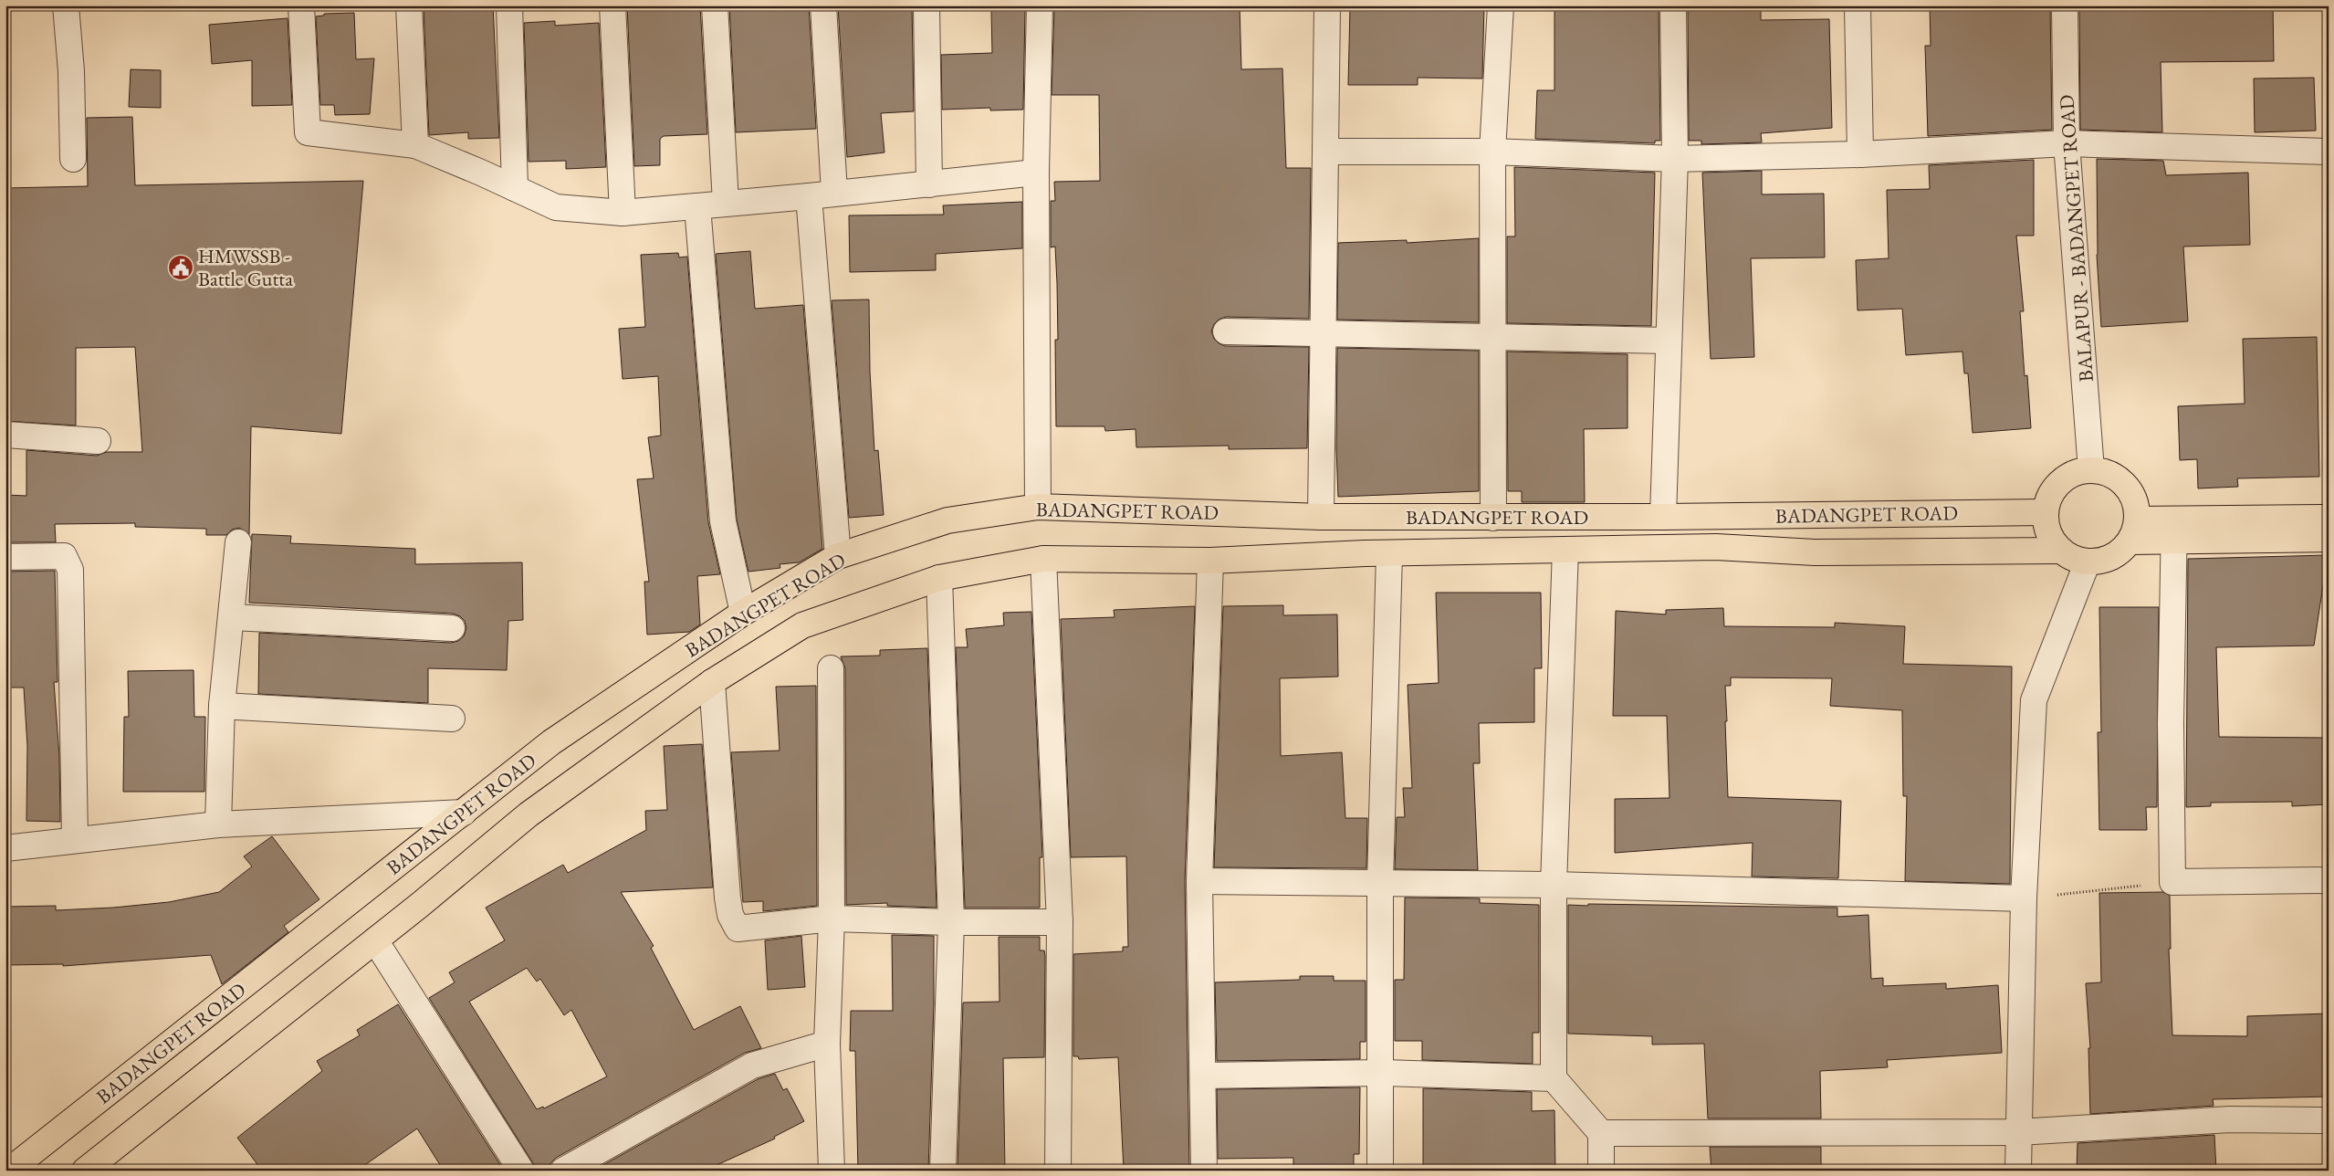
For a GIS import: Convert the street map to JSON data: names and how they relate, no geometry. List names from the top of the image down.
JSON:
{
  "streets": {
    "main road": ["BADANGPET ROAD"],
    "street": ["BALAPUR - BADANGPET ROAD"]
  },
  "crossings": [
    ["BALAPUR - BADANGPET ROAD", "BADANGPET ROAD"]
  ],
  "places": {
    "public building": ["HMWSSB - Battle Gutta"]
  }
}
